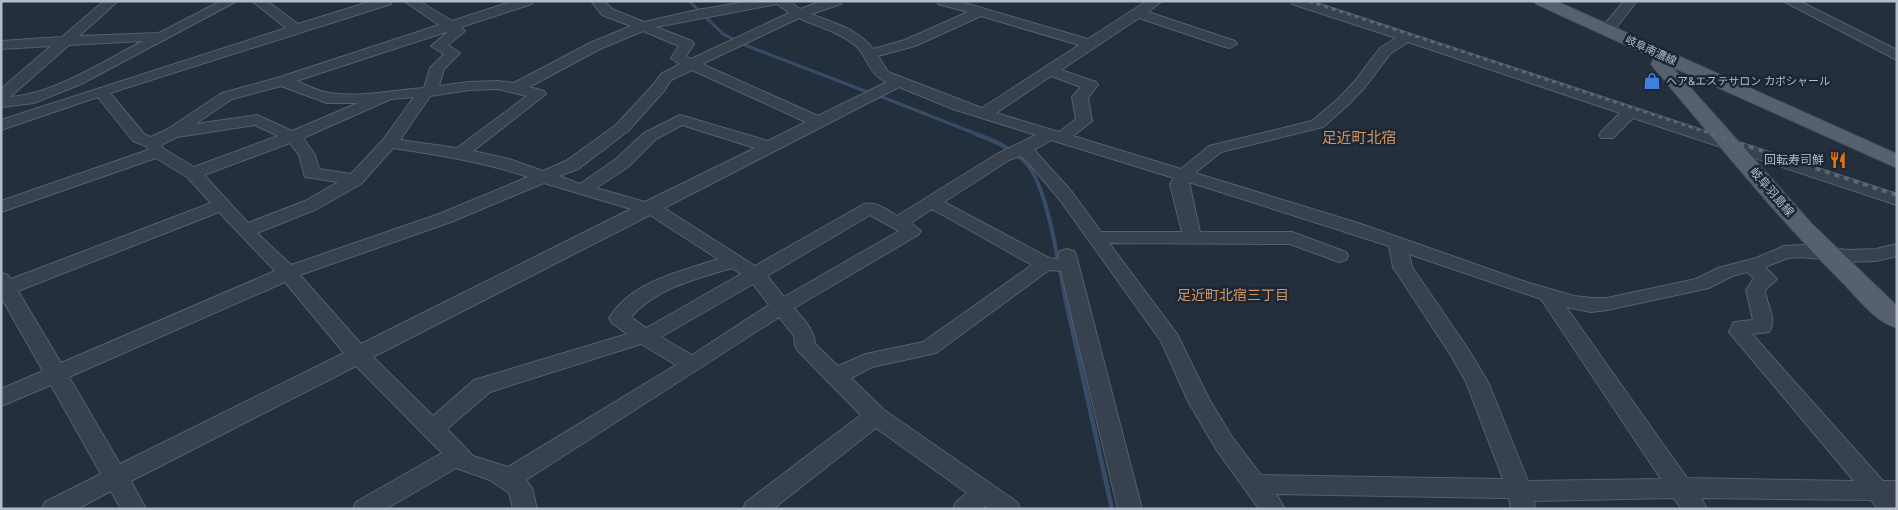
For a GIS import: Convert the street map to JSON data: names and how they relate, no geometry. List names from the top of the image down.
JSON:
{
  "streets": {
    "main road": ["岐阜南濃線", "岐阜羽島線"]
  },
  "crossings": [
    ["岐阜南濃線", "岐阜羽島線"]
  ],
  "districts": ["足近町北宿", "足近町北宿三丁目"],
  "places": {
    "shop": ["ヘア&エステサロン カポシャール"],
    "restaurant": ["回転寿司鮮"]
  }
}
